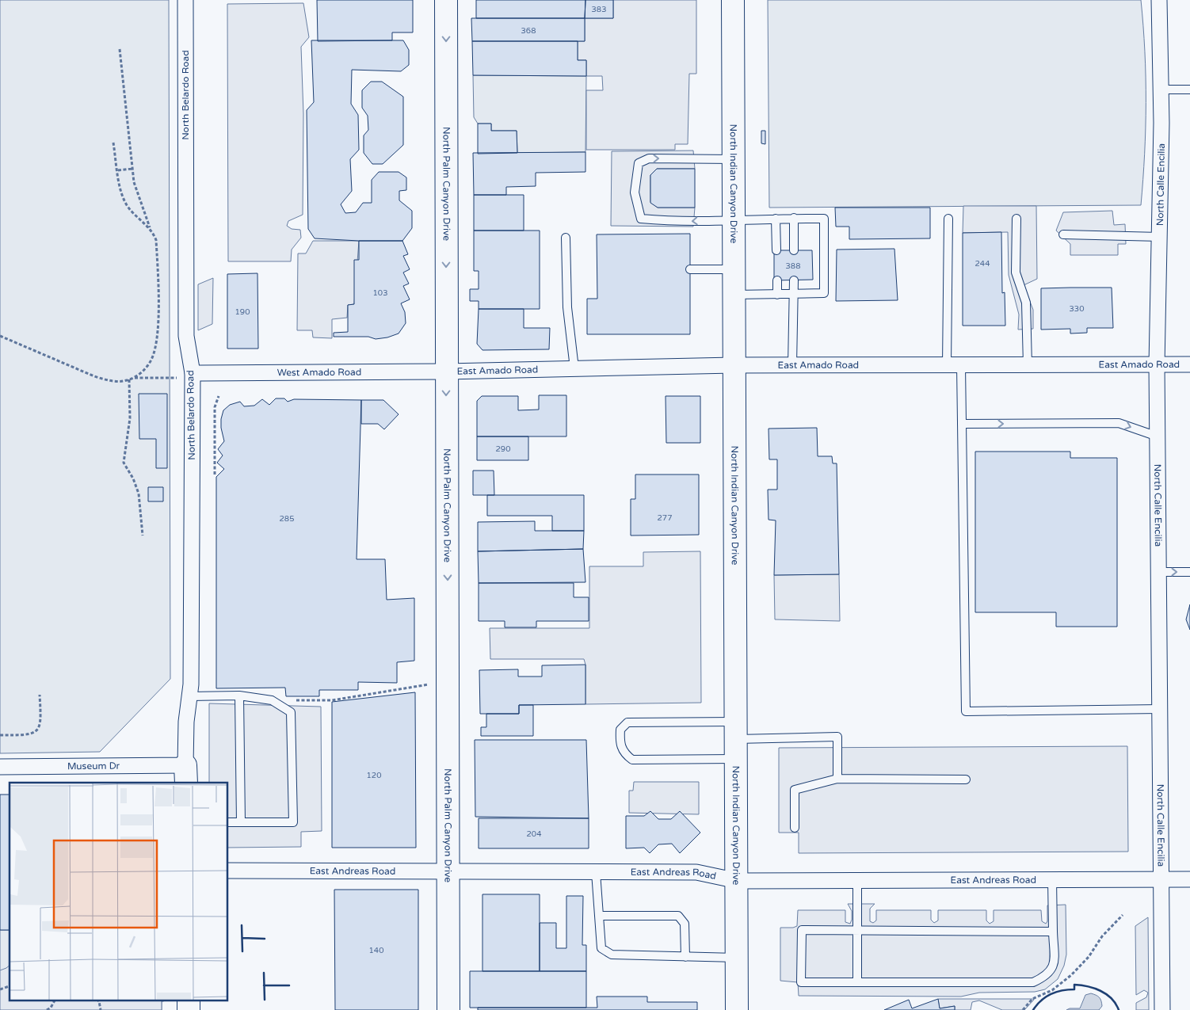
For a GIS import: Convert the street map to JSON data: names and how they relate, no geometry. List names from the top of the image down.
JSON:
{
  "streets": {
    "main road": ["North Palm Canyon Drive", "North Indian Canyon Drive"],
    "street": [
      "North Belardo Road",
      "North Calle Encilia",
      "East Amado Road",
      "West Amado Road",
      "Museum Dr",
      "East Andreas Road"
    ]
  },
  "crossings": [
    ["North Belardo Road", "West Amado Road"],
    ["North Belardo Road", "Museum Dr"],
    ["North Palm Canyon Drive", "East Amado Road"],
    ["North Palm Canyon Drive", "West Amado Road"],
    ["North Palm Canyon Drive", "East Andreas Road"],
    ["North Indian Canyon Drive", "East Amado Road"],
    ["North Indian Canyon Drive", "East Andreas Road"],
    ["North Calle Encilia", "East Amado Road"],
    ["North Calle Encilia", "East Andreas Road"],
    ["East Amado Road", "West Amado Road"]
  ],
  "one_way": ["North Palm Canyon Drive"],
  "house_numbers": [
    "383",
    "368",
    "244",
    "388",
    "103",
    "330",
    "190",
    "290",
    "277",
    "285",
    "120",
    "204",
    "140"
  ]
}
